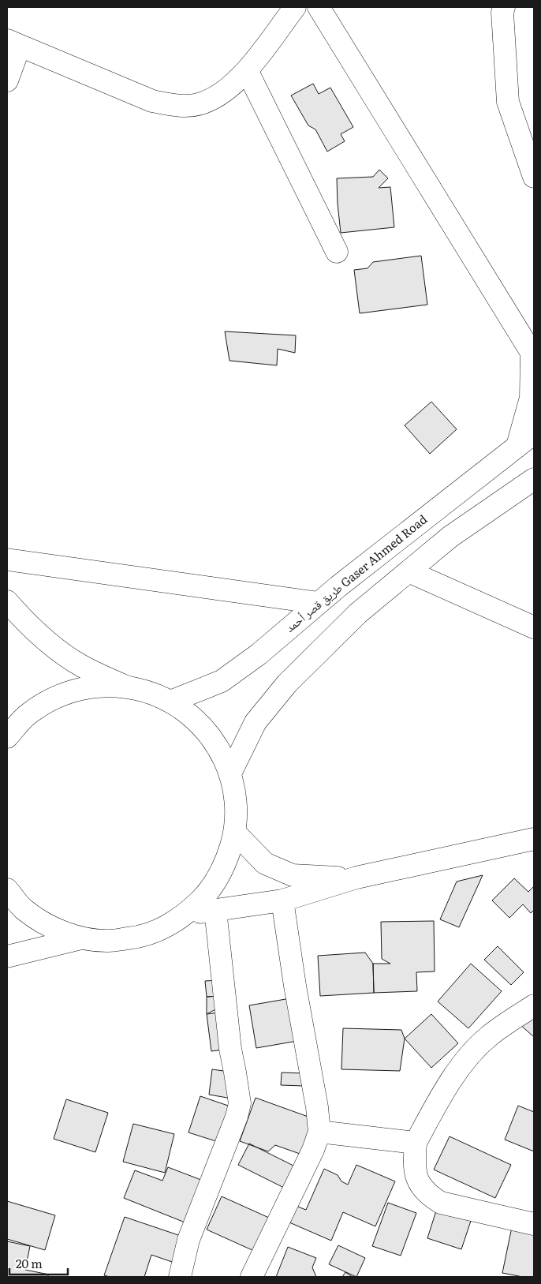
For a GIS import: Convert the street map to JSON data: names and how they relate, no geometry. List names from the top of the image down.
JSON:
{
  "streets": {
    "street": ["طريق قصر أحمد Gaser Ahmed Road"]
  },
  "scale_bar": "20 m"
}
